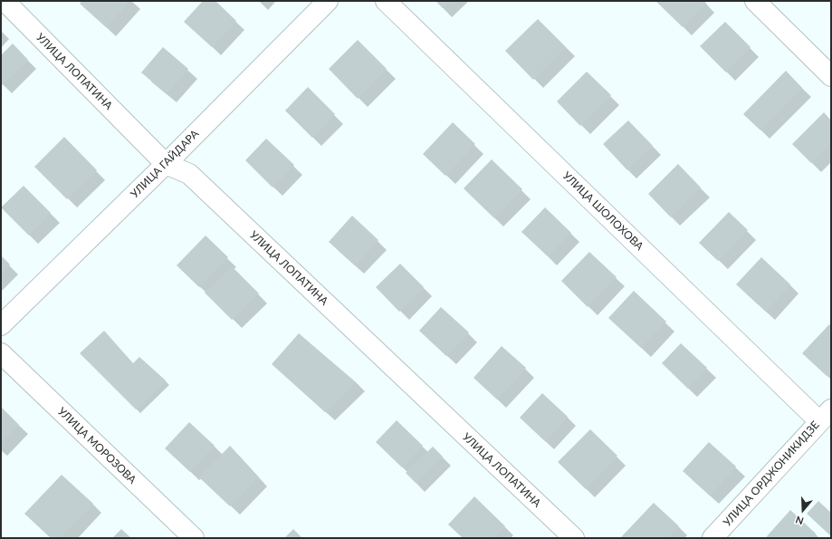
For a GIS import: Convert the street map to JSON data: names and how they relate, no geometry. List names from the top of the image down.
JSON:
{
  "streets": {
    "street": [
      "УЛИЦА ЛОПАТИНА",
      "УЛИЦА ГАЙДАРА",
      "УЛИЦА ШОЛОХОВА",
      "УЛИЦА МОРОЗОВА",
      "УЛИЦА ОРДЖОНИКИДЗЕ"
    ]
  },
  "crossings": [
    ["УЛИЦА ЛОПАТИНА", "УЛИЦА ГАЙДАРА"],
    ["УЛИЦА ШОЛОХОВА", "УЛИЦА ОРДЖОНИКИДЗЕ"]
  ],
  "north": "bottom"
}
